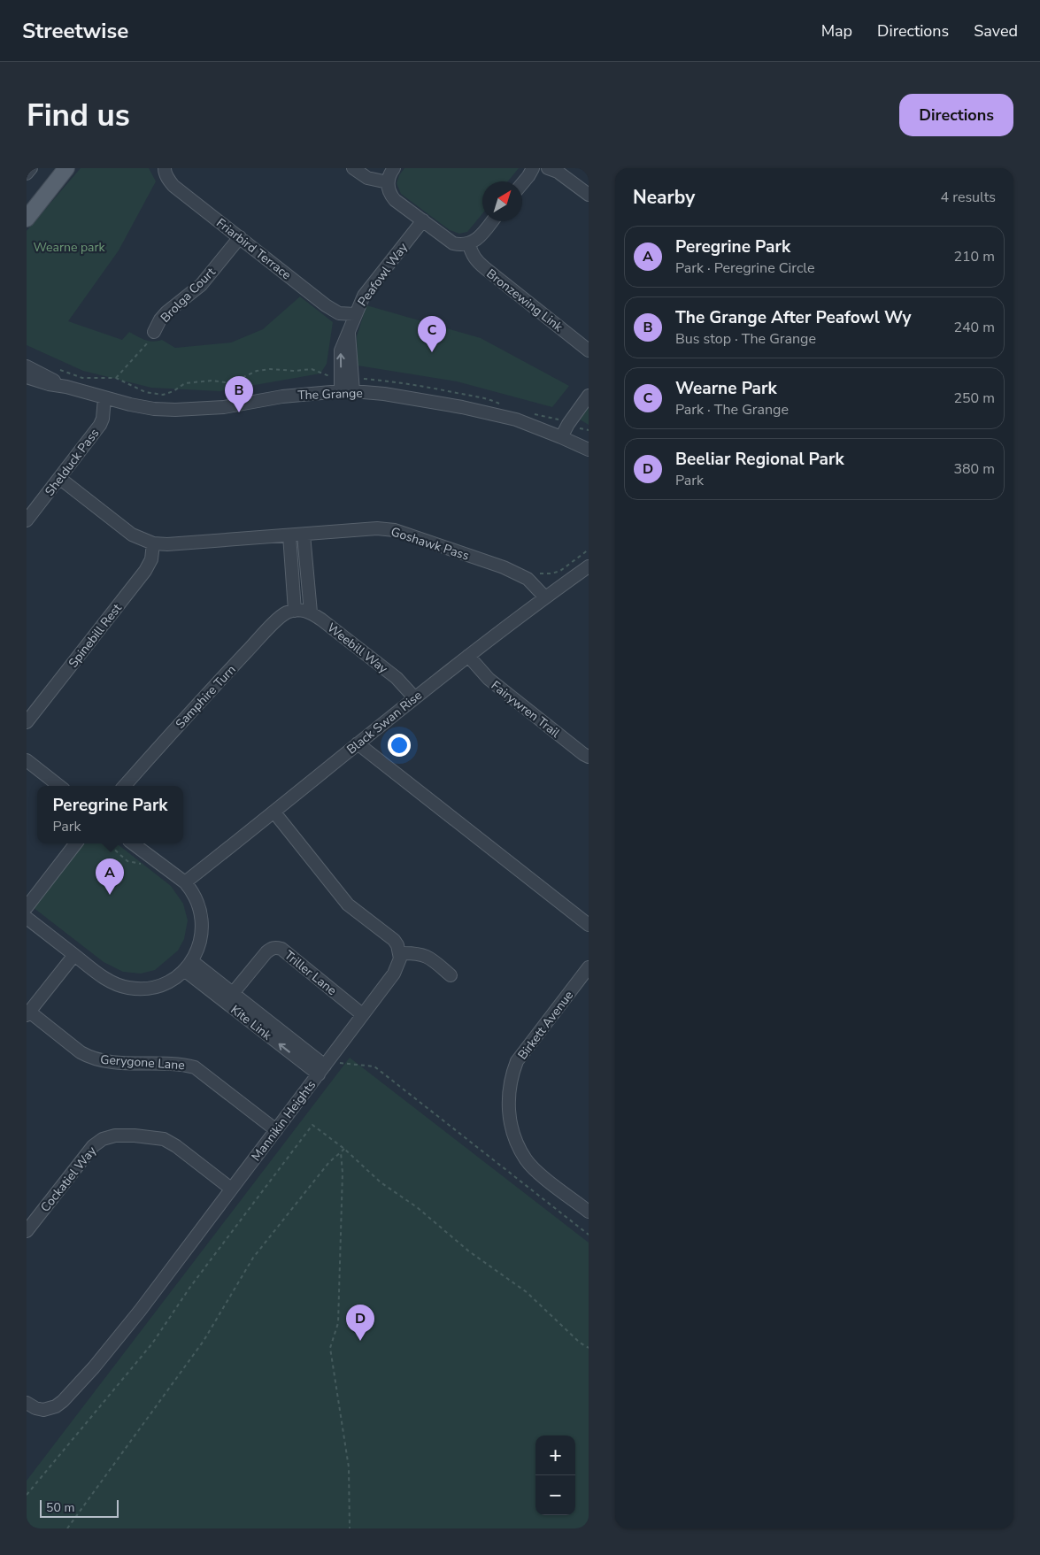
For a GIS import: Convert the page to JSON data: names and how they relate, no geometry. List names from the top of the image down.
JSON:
{
  "streets": {
    "street": [
      "Friarbird Terrace",
      "Peafowl Way",
      "Brolga Court",
      "Bronzewing Link",
      "The Grange",
      "Shelduck Pass",
      "Goshawk Pass",
      "Spinebill Rest",
      "Weebill Way",
      "Samphire Turn",
      "Fairywren Trail",
      "Black Swan Rise",
      "Triller Lane",
      "Kite Link",
      "Birkett Avenue",
      "Gerygone Lane",
      "Mannikin Heights",
      "Cockatiel Way"
    ]
  },
  "crossings": [
    ["Friarbird Terrace", "Peafowl Way"],
    ["Friarbird Terrace", "Brolga Court"],
    ["Peafowl Way", "The Grange"],
    ["The Grange", "Shelduck Pass"],
    ["Shelduck Pass", "Goshawk Pass"],
    ["Goshawk Pass", "Spinebill Rest"],
    ["Goshawk Pass", "Black Swan Rise"],
    ["Weebill Way", "Black Swan Rise"],
    ["Fairywren Trail", "Black Swan Rise"],
    ["Triller Lane", "Kite Link"],
    ["Triller Lane", "Mannikin Heights"],
    ["Kite Link", "Mannikin Heights"],
    ["Gerygone Lane", "Mannikin Heights"],
    ["Mannikin Heights", "Cockatiel Way"]
  ],
  "parks": ["Wearne park"],
  "scale_bar": "50 m",
  "north": "top right",
  "page": {
    "header": "Streetwise",
    "nav": ["Map", "Directions", "Saved"],
    "buttons": "Directions",
    "title": "Find us",
    "heading": ["Nearby", "4 results"],
    "list": [
      {
        "mark": "A",
        "name": "Peregrine Park",
        "note": "Park · Peregrine Circle",
        "value": "210 m"
      },
      {
        "mark": "B",
        "name": "The Grange After Peafowl Wy",
        "note": "Bus stop · The Grange",
        "value": "240 m"
      },
      {
        "mark": "C",
        "name": "Wearne Park",
        "note": "Park · The Grange",
        "value": "250 m"
      },
      {
        "mark": "D",
        "name": "Beeliar Regional Park",
        "note": "Park",
        "value": "380 m"
      }
    ],
    "pins": [
      "C",
      "B",
      "A",
      "D"
    ],
    "popup": ["Peregrine Park", "Park"],
    "map_buttons": ["+", "−"],
    "scale": "50 m"
  }
}
